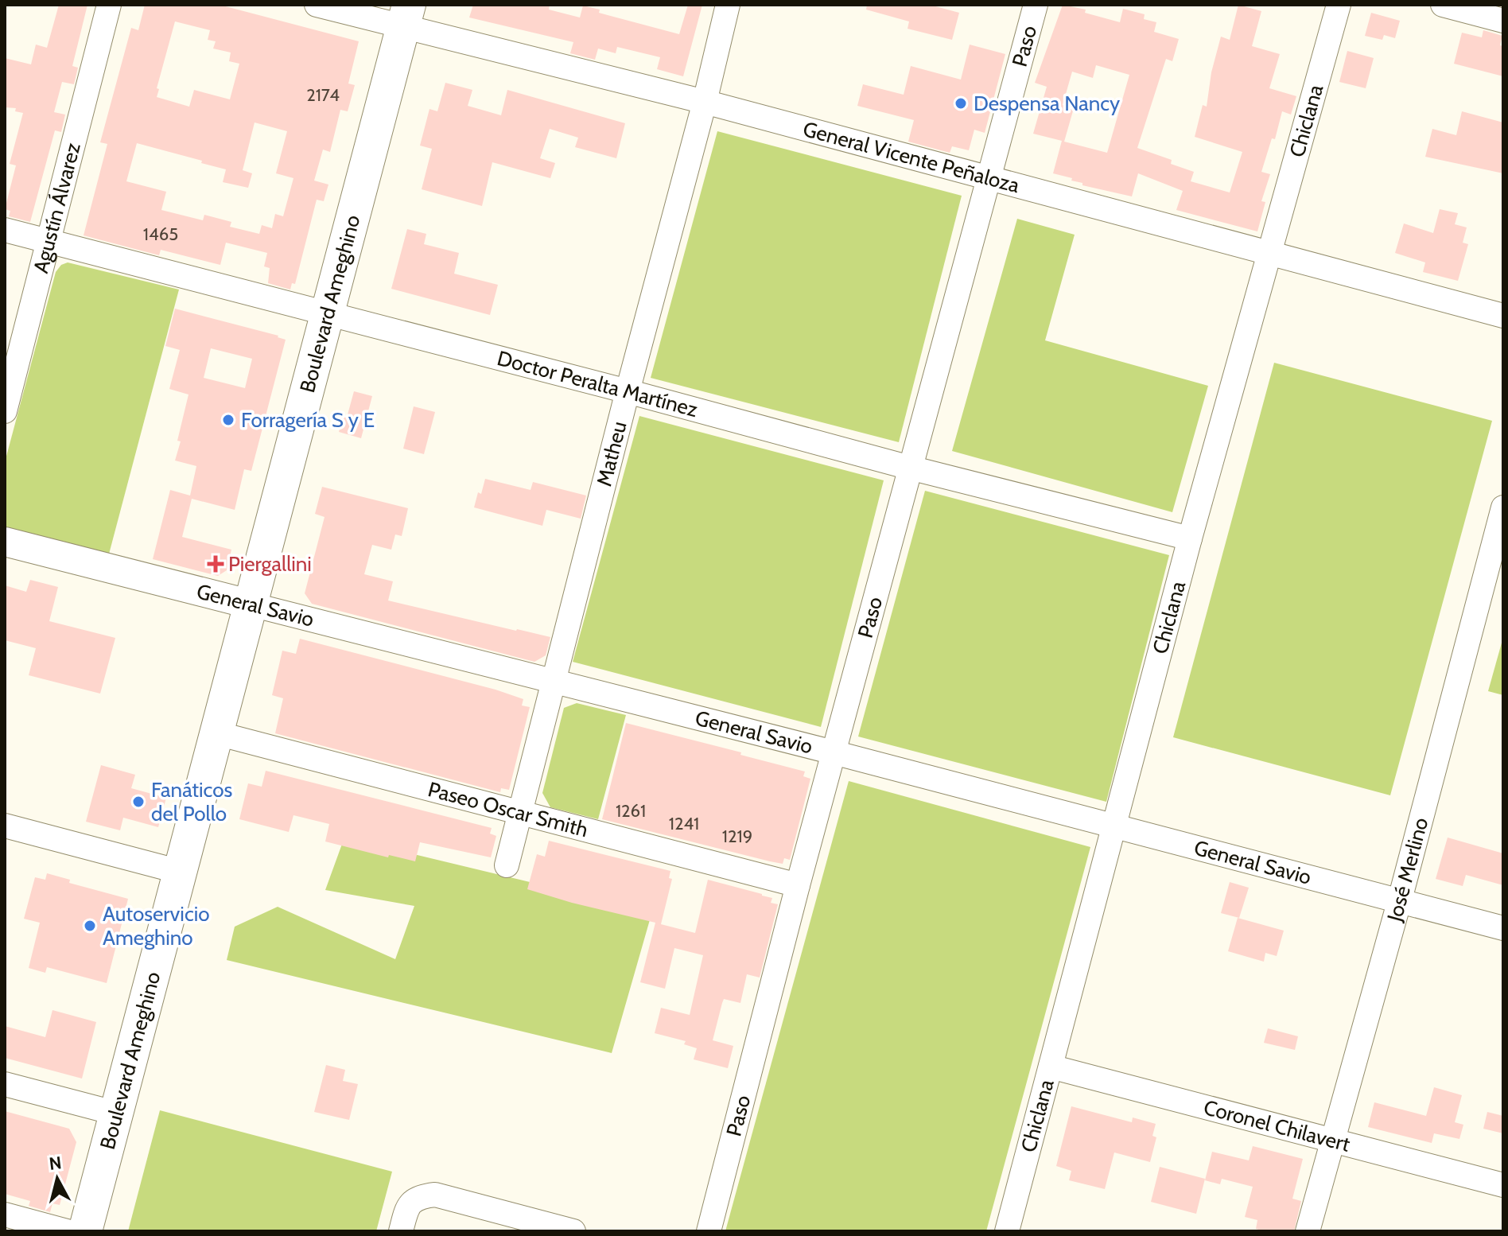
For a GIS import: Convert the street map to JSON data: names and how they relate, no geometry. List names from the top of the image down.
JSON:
{
  "streets": {
    "main road": ["Boulevard Ameghino"],
    "street": [
      "Paso",
      "Chiclana",
      "General Vicente Peñaloza",
      "Agustín Álvarez",
      "Doctor Peralta Martínez",
      "Matheu",
      "General Savio",
      "Paseo Oscar Smith",
      "José Merlino",
      "Coronel Chilavert"
    ]
  },
  "crossings": [
    ["Paso", "General Vicente Peñaloza"],
    ["Paso", "Doctor Peralta Martínez"],
    ["Paso", "General Savio"],
    ["Paso", "Paseo Oscar Smith"],
    ["Chiclana", "General Vicente Peñaloza"],
    ["Chiclana", "Doctor Peralta Martínez"],
    ["Chiclana", "General Savio"],
    ["Chiclana", "Coronel Chilavert"],
    ["General Vicente Peñaloza", "Boulevard Ameghino"],
    ["General Vicente Peñaloza", "Matheu"],
    ["Agustín Álvarez", "Doctor Peralta Martínez"],
    ["Boulevard Ameghino", "Doctor Peralta Martínez"],
    ["Boulevard Ameghino", "General Savio"],
    ["Boulevard Ameghino", "Paseo Oscar Smith"],
    ["Doctor Peralta Martínez", "Matheu"],
    ["Matheu", "General Savio"],
    ["Matheu", "Paseo Oscar Smith"],
    ["General Savio", "José Merlino"],
    ["José Merlino", "Coronel Chilavert"]
  ],
  "places": {
    "other": [
      "Despensa Nancy",
      "Forragería S y E",
      "Fanáticos del Pollo",
      "Autoservicio Ameghino"
    ],
    "health": ["Piergallini"]
  },
  "house_numbers": [
    "2174",
    "1465",
    "1261",
    "1241",
    "1219"
  ],
  "north": "top"
}
